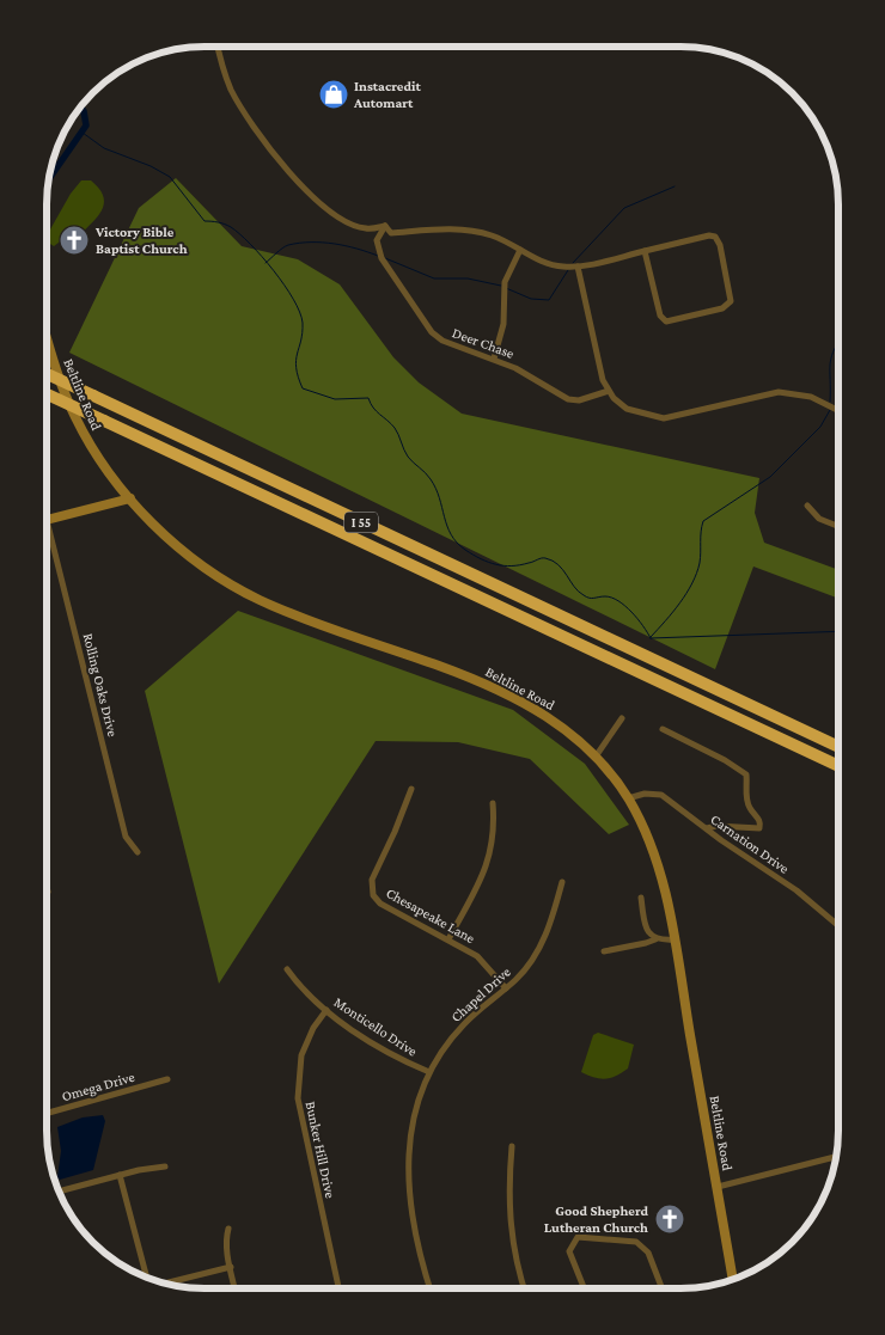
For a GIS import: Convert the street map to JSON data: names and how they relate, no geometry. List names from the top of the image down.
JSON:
{
  "streets": {
    "highway": ["I 55"],
    "main road": ["Beltline Road"],
    "street": [
      "Deer Chase",
      "Rolling Oaks Drive",
      "Carnation Drive",
      "Chesapeake Lane",
      "Chapel Drive",
      "Monticello Drive",
      "Omega Drive",
      "Bunker Hill Drive"
    ]
  },
  "crossings": [
    ["Beltline Road", "Carnation Drive"],
    ["Chesapeake Lane", "Chapel Drive"],
    ["Chapel Drive", "Monticello Drive"],
    ["Monticello Drive", "Bunker Hill Drive"]
  ],
  "places": {
    "shop": ["Instacredit Automart"],
    "church": ["Victory Bible Baptist Church", "Good Shepherd Lutheran Church"]
  }
}
